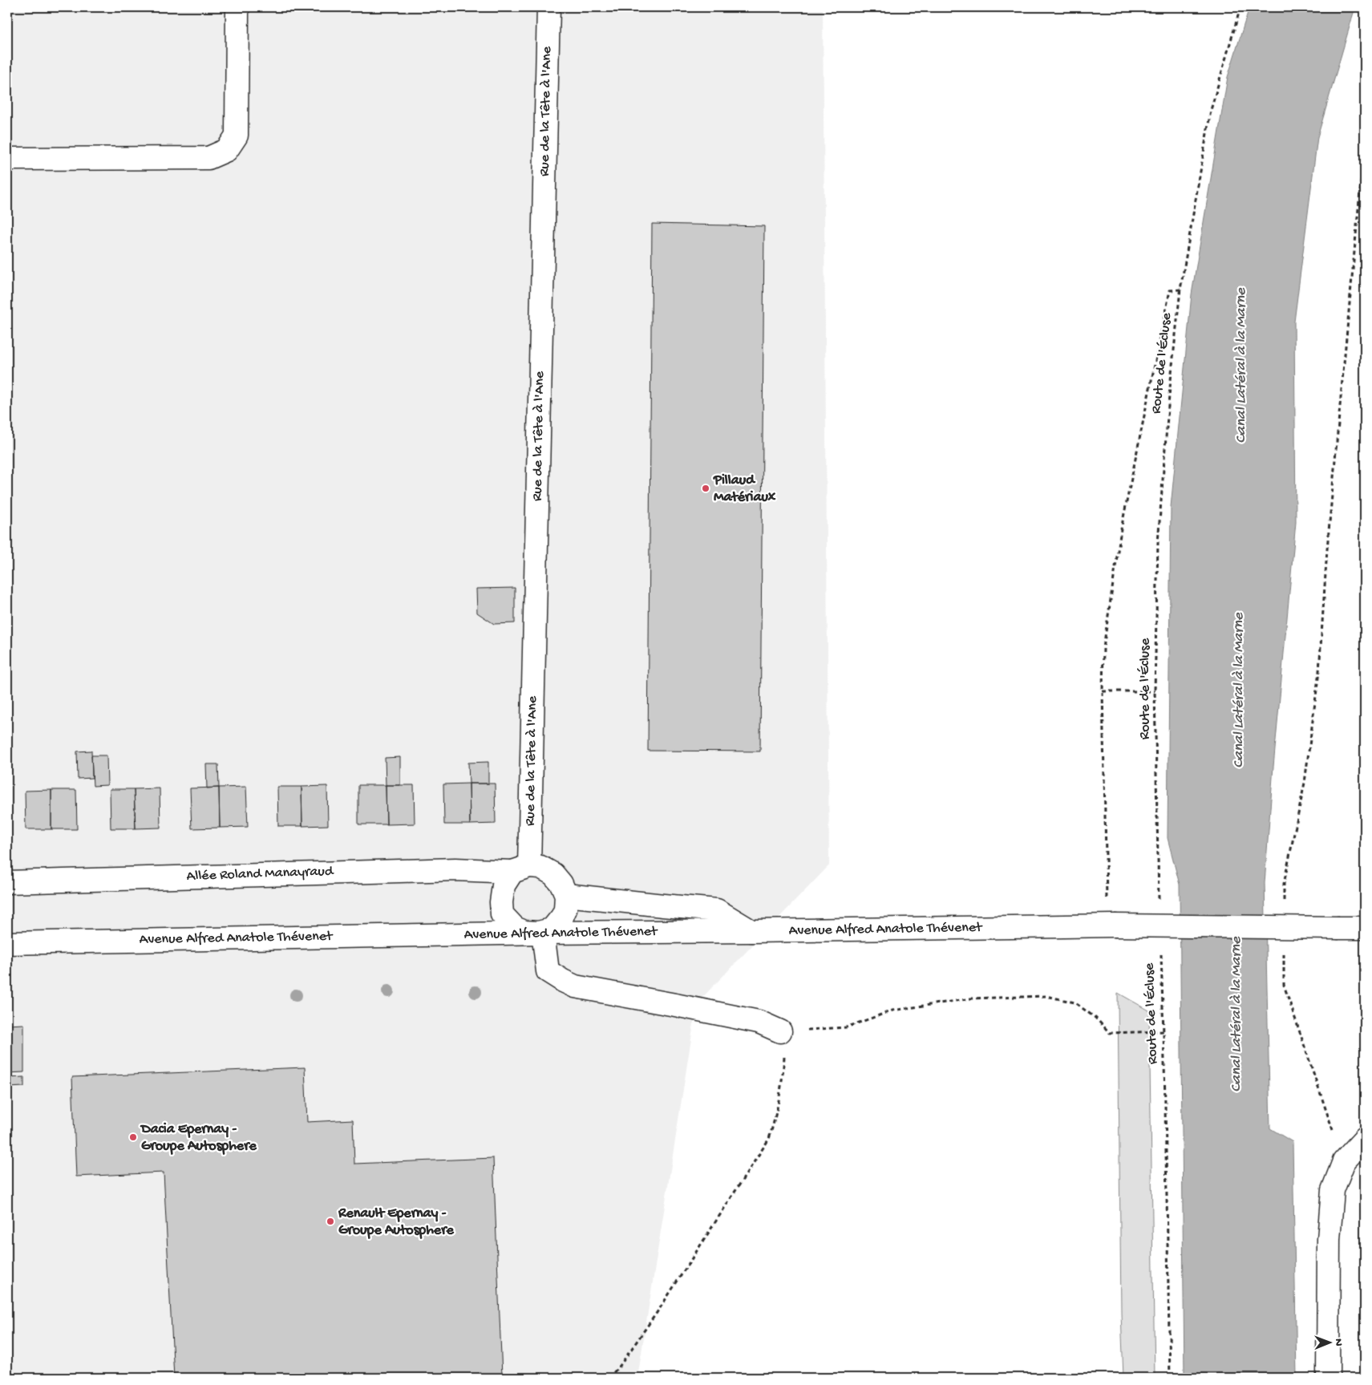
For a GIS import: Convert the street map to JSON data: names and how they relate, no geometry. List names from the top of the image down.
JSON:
{
  "streets": {
    "street": ["Rue de la Tête à l'Ane", "Allée Roland Manayraud", "Avenue Alfred Anatole Thévenet"],
    "path": ["Route de l'Écluse"]
  },
  "crossings": [
    ["Rue de la Tête à l'Ane", "Allée Roland Manayraud"],
    ["Rue de la Tête à l'Ane", "Avenue Alfred Anatole Thévenet"],
    ["Allée Roland Manayraud", "Avenue Alfred Anatole Thévenet"]
  ],
  "water": ["Canal Latéral à la Marne"],
  "places": ["Pillaud Matériaux", "Dacia Epernay - Groupe Autosphere", "Renault Epernay - Groupe Autosphere"],
  "north": "right"
}
